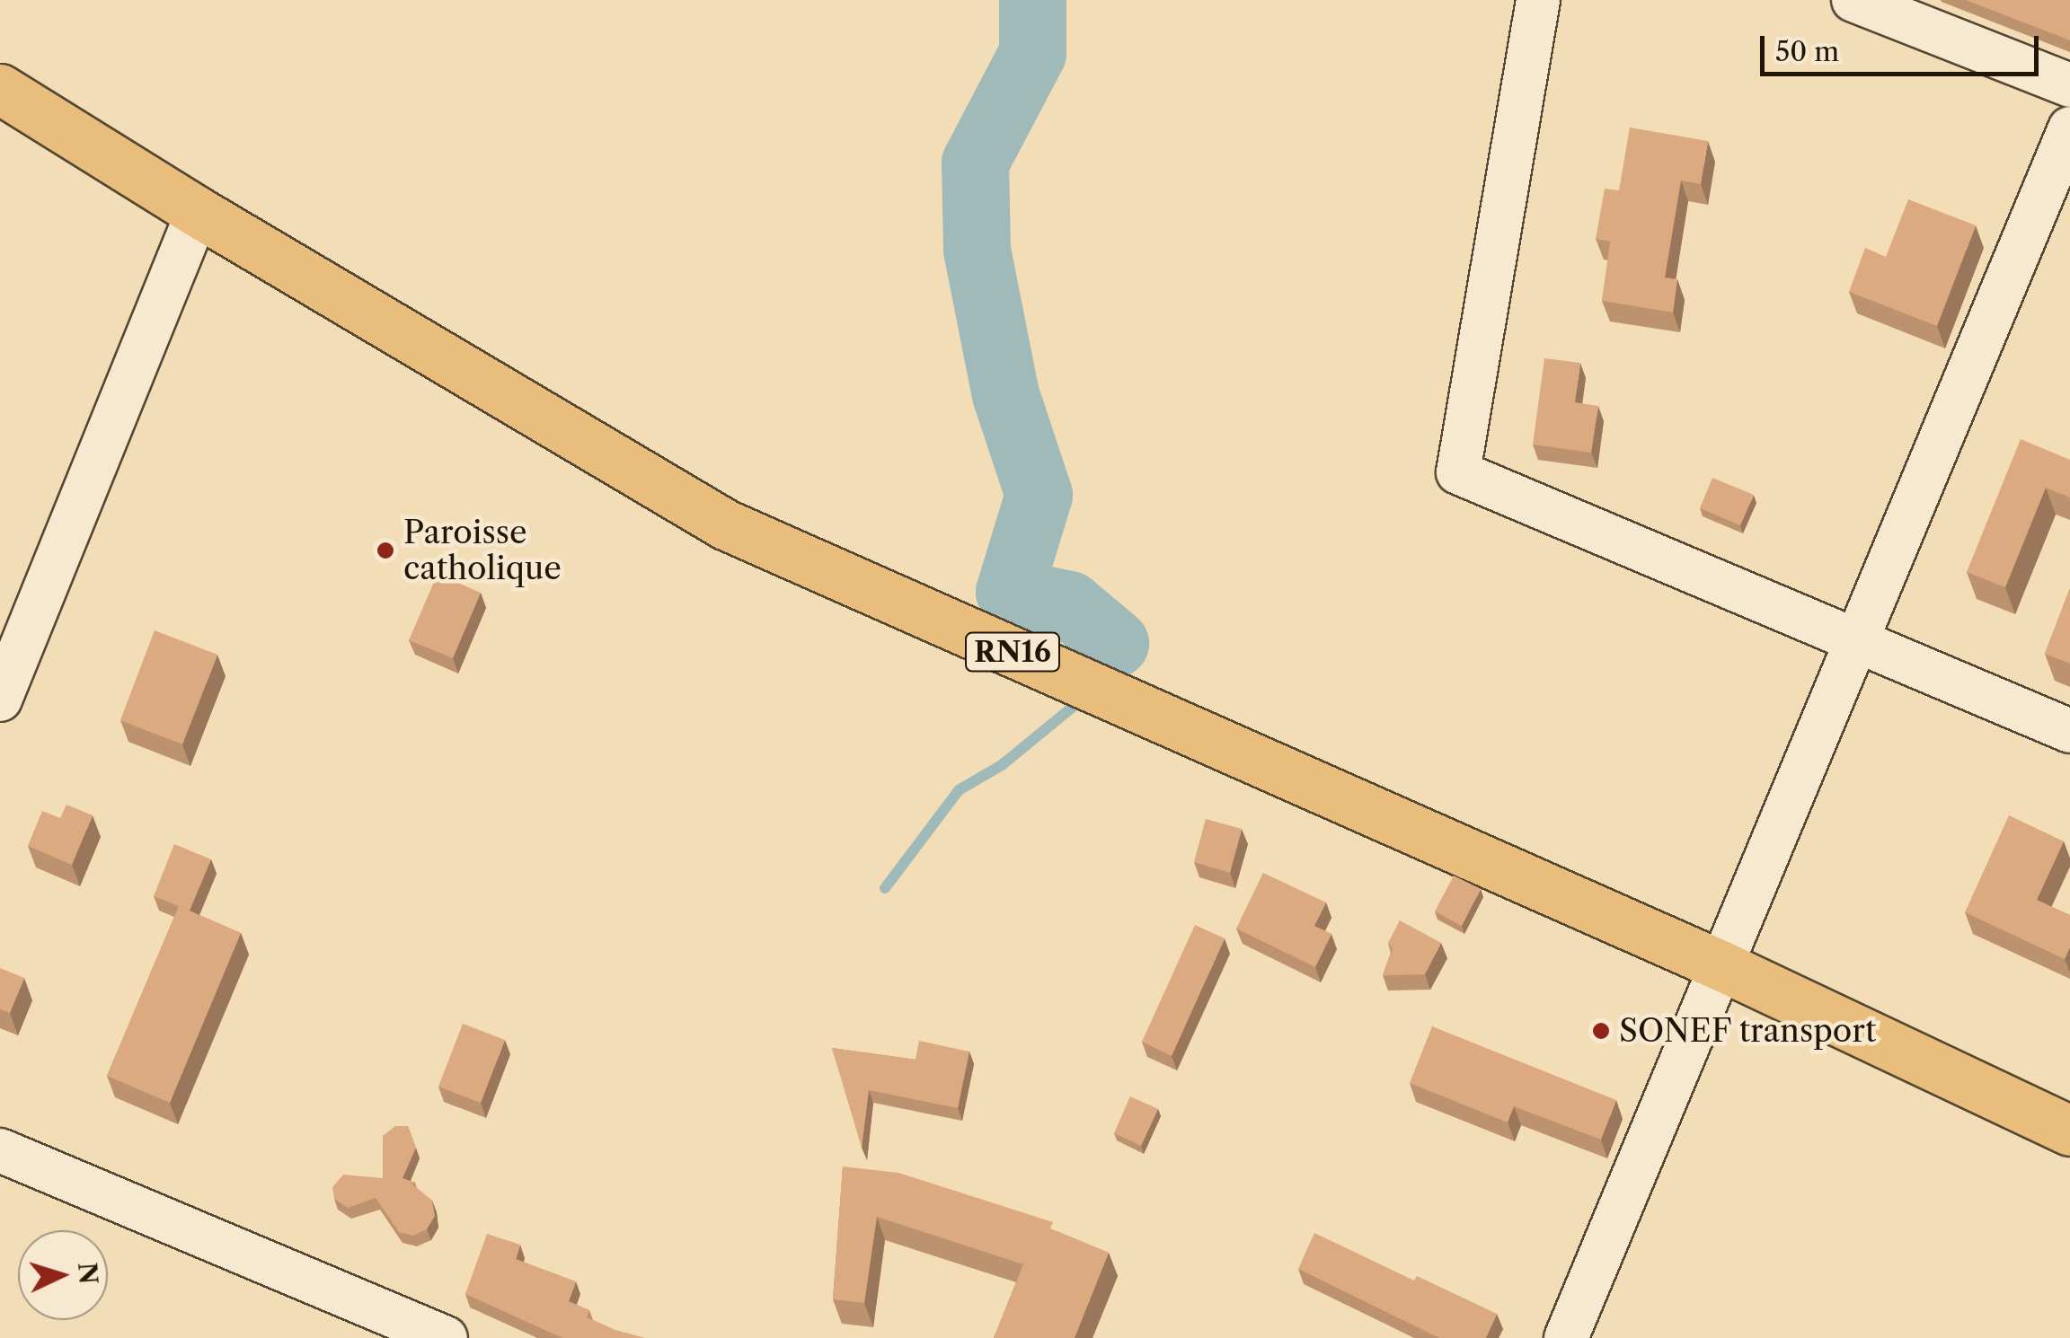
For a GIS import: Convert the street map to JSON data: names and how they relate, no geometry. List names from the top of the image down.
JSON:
{
  "streets": {
    "main road": ["RN16"]
  },
  "places": ["Paroisse catholique", "SONEF transport"],
  "scale_bar": "50 m",
  "north": "right"
}
